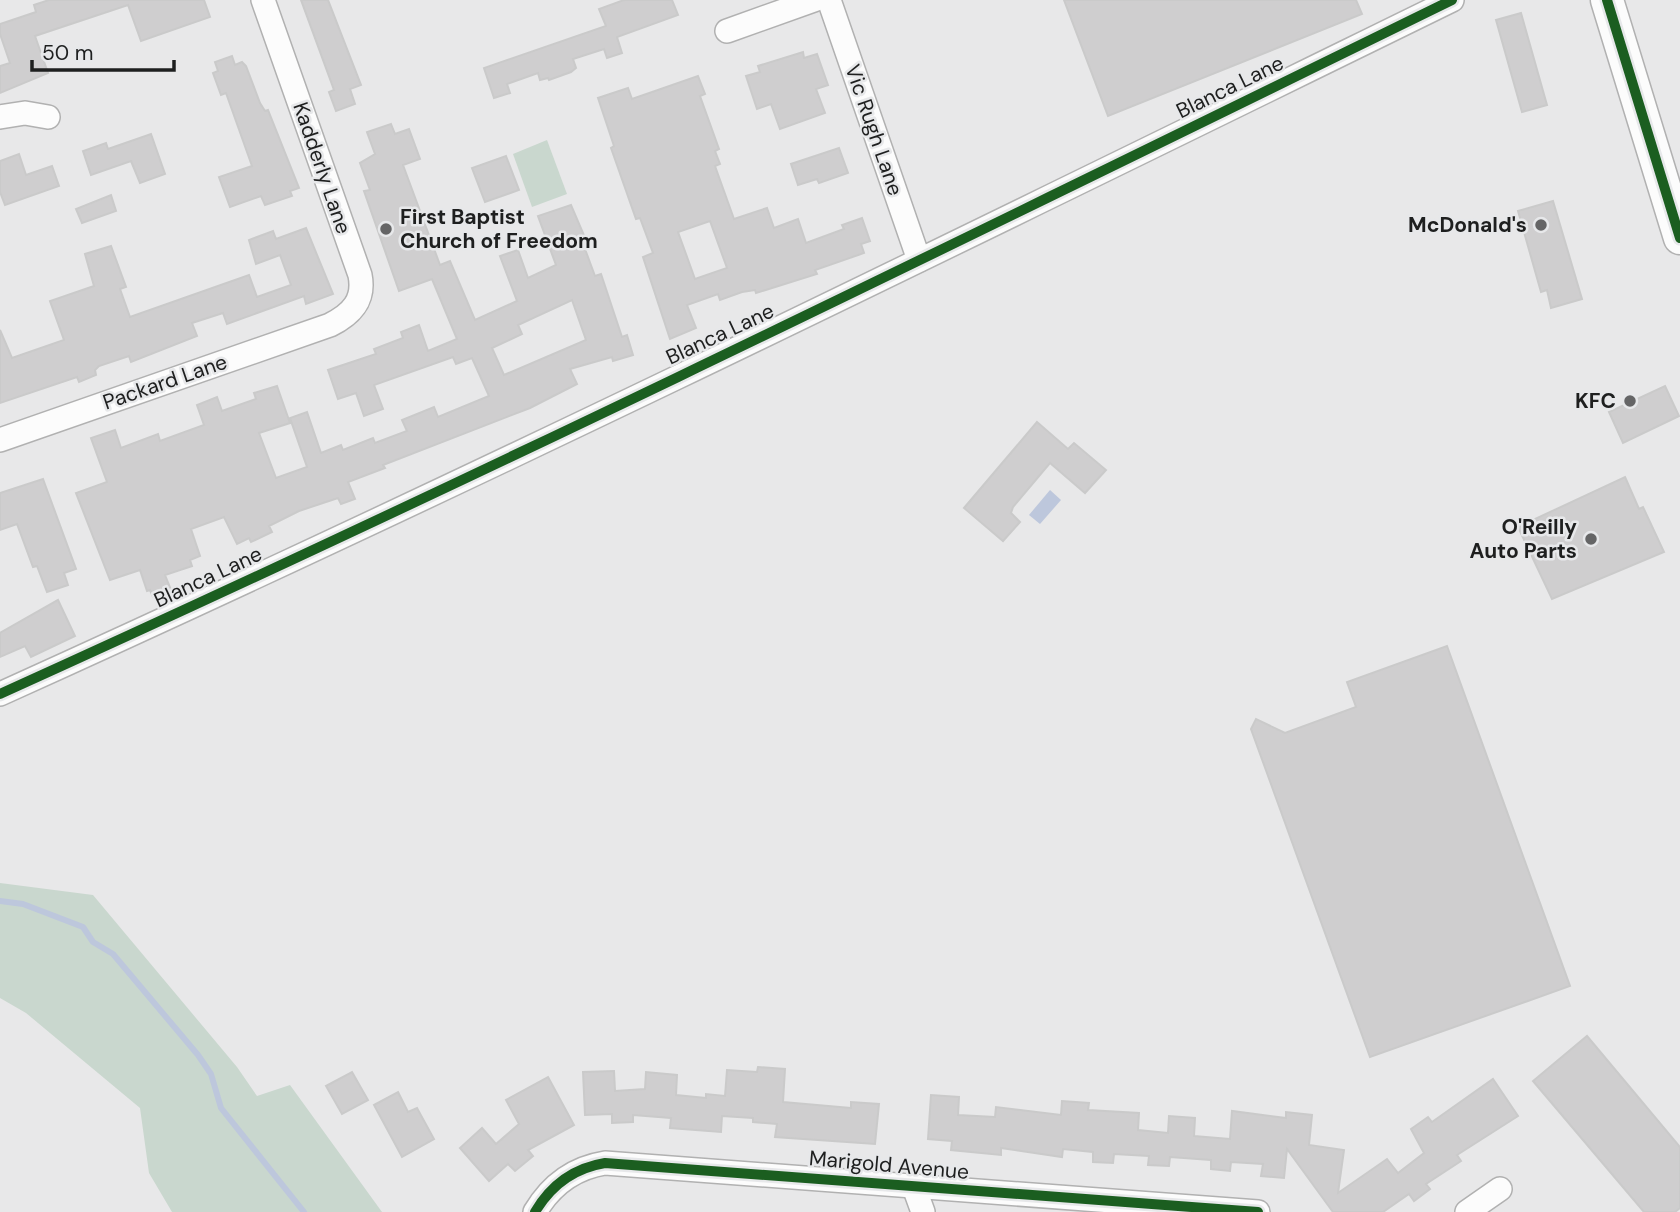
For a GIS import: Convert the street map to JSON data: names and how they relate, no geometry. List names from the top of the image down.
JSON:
{
  "streets": {
    "street": [
      "Blanca Lane",
      "Vic Rugh Lane",
      "Kadderly Lane",
      "Packard Lane",
      "Marigold Avenue"
    ]
  },
  "crossings": [
    ["Blanca Lane", "Vic Rugh Lane"],
    ["Kadderly Lane", "Packard Lane"]
  ],
  "places": [
    "McDonald's",
    "First Baptist Church of Freedom",
    "KFC",
    "O'Reilly Auto Parts"
  ],
  "scale_bar": "50 m"
}
